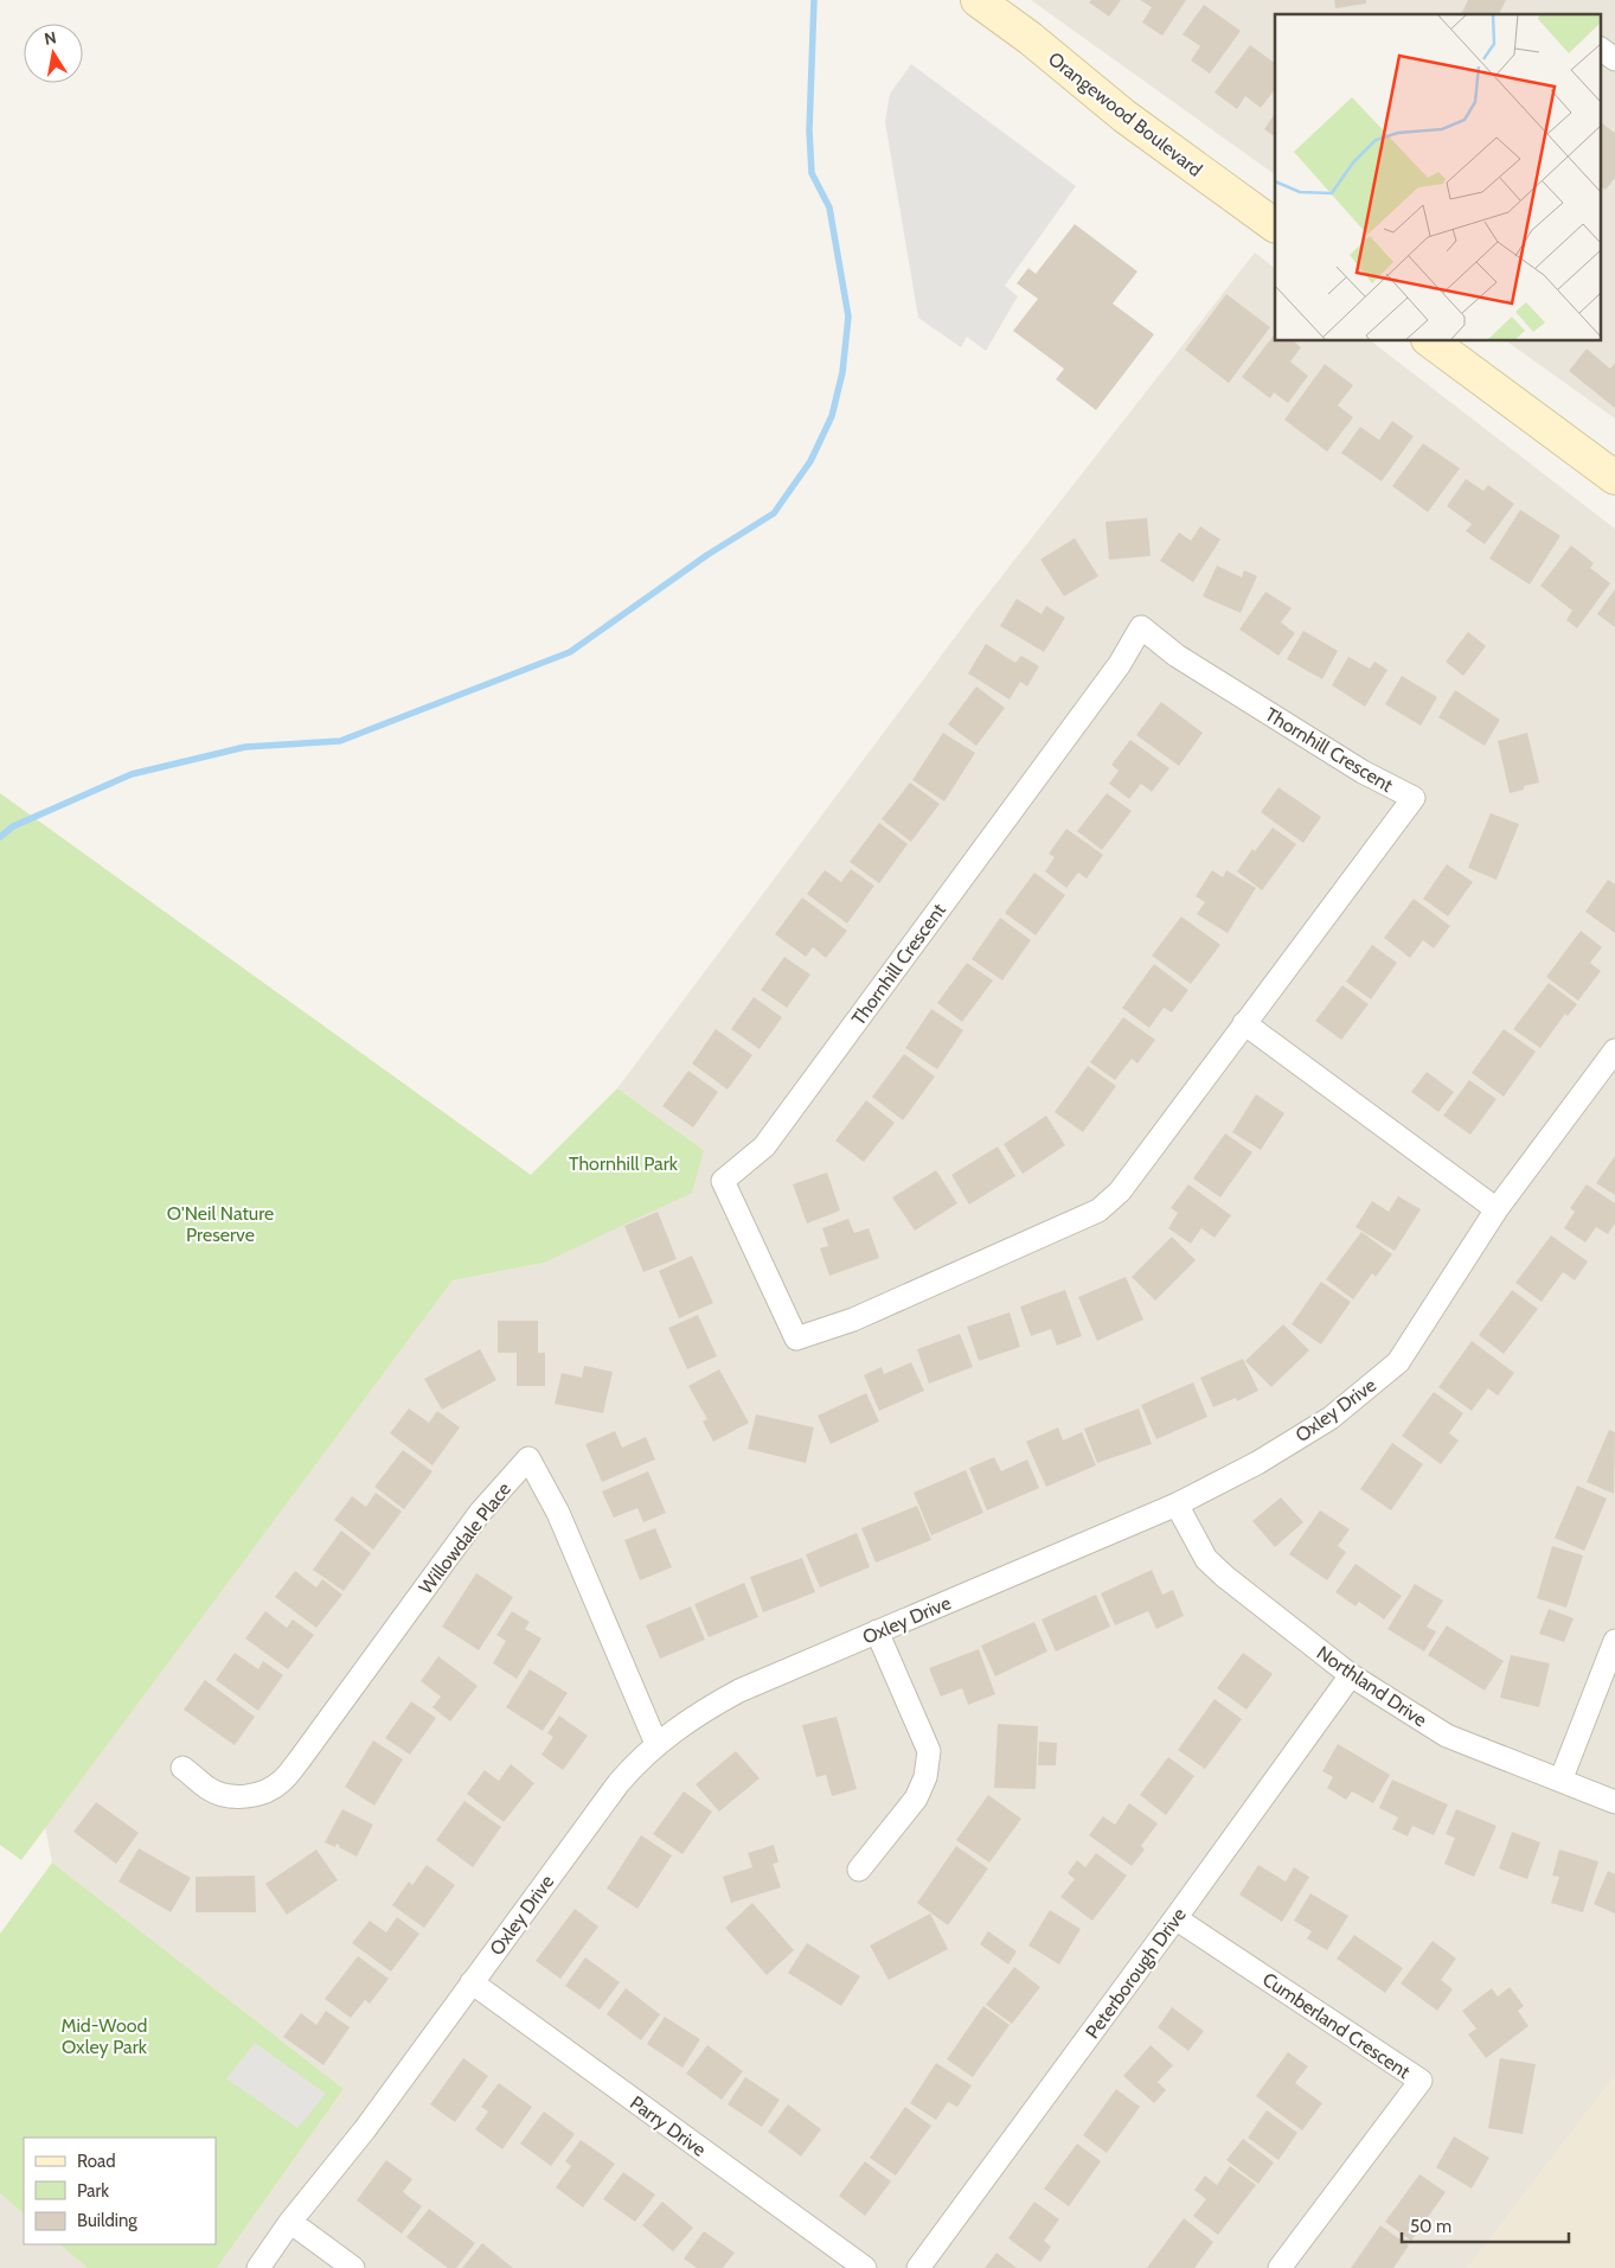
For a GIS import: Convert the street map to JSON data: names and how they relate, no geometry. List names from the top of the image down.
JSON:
{
  "streets": {
    "street": [
      "Orangewood Boulevard",
      "Thornhill Crescent",
      "Oxley Drive",
      "Willowdale Place",
      "Northland Drive",
      "Peterborough Drive",
      "Cumberland Crescent",
      "Parry Drive"
    ]
  },
  "crossings": [
    ["Oxley Drive", "Willowdale Place"],
    ["Oxley Drive", "Northland Drive"],
    ["Oxley Drive", "Parry Drive"],
    ["Northland Drive", "Peterborough Drive"],
    ["Peterborough Drive", "Cumberland Crescent"]
  ],
  "parks": ["Thornhill Park", "O'Neil Nature Preserve", "Mid-Wood Oxley Park"],
  "legend": ["Road", "Park", "Building"],
  "scale_bar": "50 m",
  "north": "top"
}
